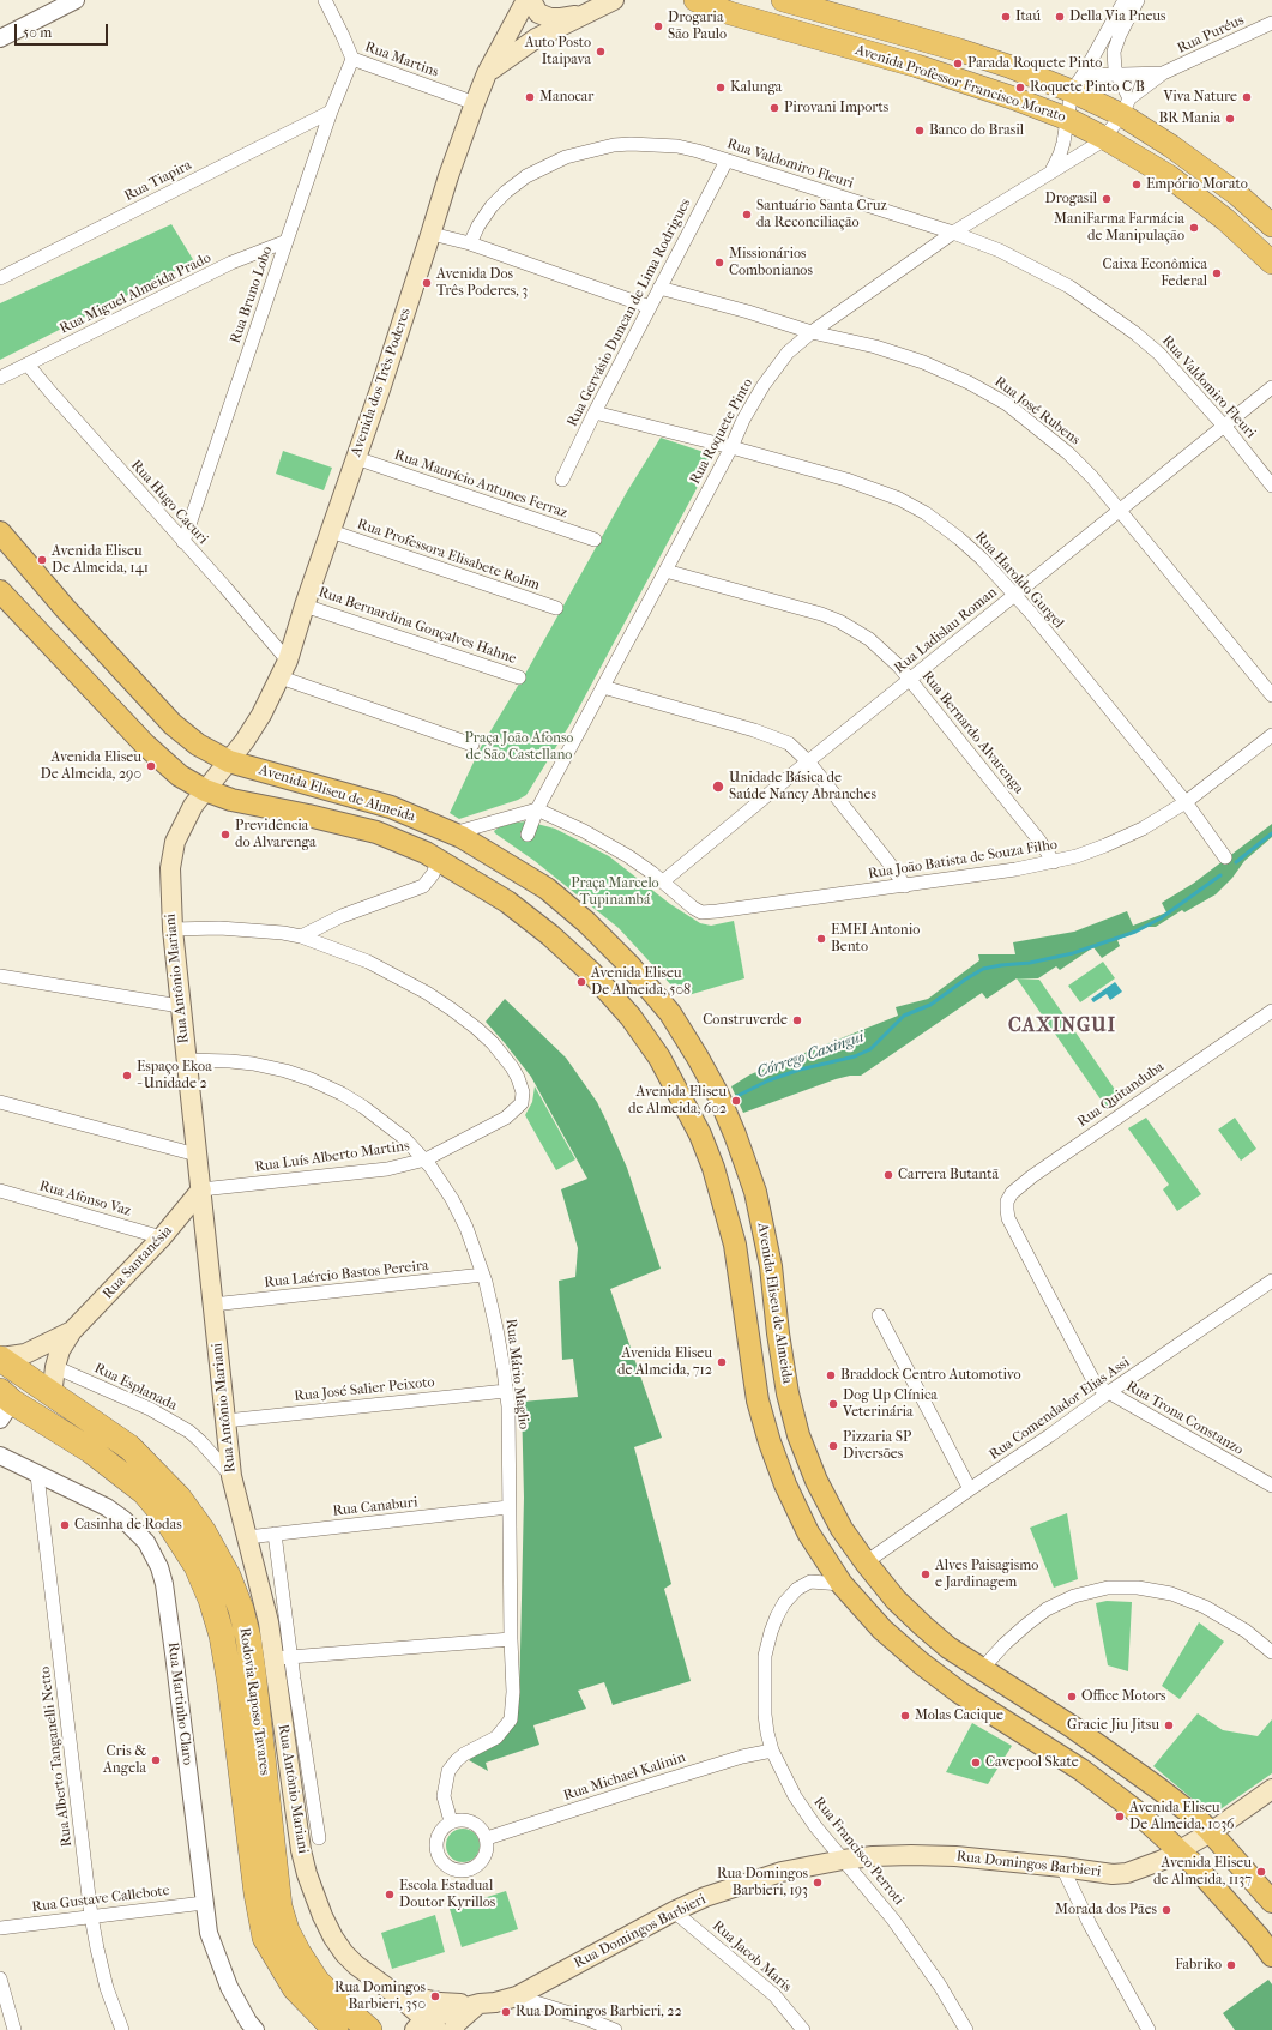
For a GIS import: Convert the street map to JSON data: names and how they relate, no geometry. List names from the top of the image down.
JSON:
{
  "streets": {
    "highway": ["Avenida Professor Francisco Morato", "Rodovia Raposo Tavares"],
    "main road": [
      "Avenida dos Três Poderes",
      "Avenida Eliseu de Almeida",
      "Rua Antônio Mariani",
      "Rua Santanésia",
      "Rua Domingos Barbieri"
    ],
    "street": [
      "Rua Puréus",
      "Rua Martins",
      "Rua Valdomiro Fleuri",
      "Rua Tiapira",
      "Rua Miguel Almeida Prado",
      "Rua Bruno Lobo",
      "Rua Gervásio Duncan de Lima Rodrigues",
      "Rua José Rubens",
      "Rua Roquete Pinto",
      "Rua Maurício Antunes Ferraz",
      "Rua Hugo Cacuri",
      "Rua Professora Elisabete Rolim",
      "Rua Haroldo Gurgel",
      "Rua Bernardina Gonçalves Hahne",
      "Rua Ladislau Roman",
      "Rua Bernardo Alvarenga",
      "Rua João Batista de Souza Filho",
      "Rua Quitanduba",
      "Rua Luís Alberto Martins",
      "Rua Afonso Vaz",
      "Rua Laércio Bastos Pereira",
      "Rua Mário Maglio",
      "Rua Esplanada",
      "Rua José Salier Peixoto",
      "Rua Comendador Elias Assi",
      "Rua Trona Constanzo",
      "Rua Canaburi",
      "Rua Martinho Claro",
      "Rua Alberto Tanganelli Netto",
      "Rua Michael Kalinin",
      "Rua Francisco Perroti",
      "Rua Gustave Callebote",
      "Rua Jacob Maris"
    ]
  },
  "crossings": [
    ["Rua Puréus", "Avenida Professor Francisco Morato"],
    ["Rua Puréus", "Rua Roquete Pinto"],
    ["Rua Martins", "Rua Bruno Lobo"],
    ["Rua Martins", "Avenida dos Três Poderes"],
    ["Avenida Professor Francisco Morato", "Rua Roquete Pinto"],
    ["Rua Valdomiro Fleuri", "Rua Gervásio Duncan de Lima Rodrigues"],
    ["Rua Valdomiro Fleuri", "Rua Roquete Pinto"],
    ["Rua Valdomiro Fleuri", "Rua Ladislau Roman"],
    ["Rua Tiapira", "Rua Bruno Lobo"],
    ["Rua Miguel Almeida Prado", "Rua Bruno Lobo"],
    ["Rua Miguel Almeida Prado", "Rua Hugo Cacuri"],
    ["Rua Bruno Lobo", "Rua Hugo Cacuri"],
    ["Rua Gervásio Duncan de Lima Rodrigues", "Rua José Rubens"],
    ["Rua Gervásio Duncan de Lima Rodrigues", "Rua Haroldo Gurgel"],
    ["Avenida dos Três Poderes", "Rua Maurício Antunes Ferraz"],
    ["Avenida dos Três Poderes", "Rua Hugo Cacuri"],
    ["Avenida dos Três Poderes", "Rua Professora Elisabete Rolim"],
    ["Avenida dos Três Poderes", "Rua Bernardina Gonçalves Hahne"],
    ["Avenida dos Três Poderes", "Avenida Eliseu de Almeida"],
    ["Avenida dos Três Poderes", "Rua Antônio Mariani"],
    ["Rua José Rubens", "Rua Roquete Pinto"],
    ["Rua José Rubens", "Rua Ladislau Roman"],
    ["Rua Roquete Pinto", "Rua Haroldo Gurgel"],
    ["Rua Roquete Pinto", "Rua Bernardo Alvarenga"],
    ["Rua Roquete Pinto", "Rua João Batista de Souza Filho"],
    ["Rua Haroldo Gurgel", "Rua Ladislau Roman"],
    ["Rua Haroldo Gurgel", "Rua João Batista de Souza Filho"],
    ["Rua Ladislau Roman", "Rua Bernardo Alvarenga"],
    ["Rua Ladislau Roman", "Rua João Batista de Souza Filho"],
    ["Rua Bernardo Alvarenga", "Rua João Batista de Souza Filho"],
    ["Avenida Eliseu de Almeida", "Rua Antônio Mariani"],
    ["Avenida Eliseu de Almeida", "Rua Comendador Elias Assi"],
    ["Avenida Eliseu de Almeida", "Rua Francisco Perroti"],
    ["Avenida Eliseu de Almeida", "Rua Domingos Barbieri"],
    ["Rua Antônio Mariani", "Rua Luís Alberto Martins"],
    ["Rua Antônio Mariani", "Rua Santanésia"],
    ["Rua Antônio Mariani", "Rua Laércio Bastos Pereira"],
    ["Rua Antônio Mariani", "Rua Mário Maglio"],
    ["Rua Antônio Mariani", "Rua Esplanada"],
    ["Rua Antônio Mariani", "Rua José Salier Peixoto"],
    ["Rua Antônio Mariani", "Rua Canaburi"],
    ["Rua Antônio Mariani", "Rua Domingos Barbieri"],
    ["Rua Quitanduba", "Rua Trona Constanzo"],
    ["Rua Luís Alberto Martins", "Rua Santanésia"],
    ["Rua Luís Alberto Martins", "Rua Mário Maglio"],
    ["Rua Afonso Vaz", "Rua Santanésia"],
    ["Rua Santanésia", "Rua Esplanada"],
    ["Rua Santanésia", "Rodovia Raposo Tavares"],
    ["Rua Laércio Bastos Pereira", "Rua Mário Maglio"],
    ["Rua Mário Maglio", "Rua José Salier Peixoto"],
    ["Rua Mário Maglio", "Rua Canaburi"],
    ["Rua Mário Maglio", "Rua Michael Kalinin"],
    ["Rua Comendador Elias Assi", "Rua Trona Constanzo"],
    ["Rua Martinho Claro", "Rua Alberto Tanganelli Netto"],
    ["Rua Martinho Claro", "Rua Gustave Callebote"],
    ["Rua Alberto Tanganelli Netto", "Rua Gustave Callebote"],
    ["Rua Michael Kalinin", "Rua Francisco Perroti"],
    ["Rua Francisco Perroti", "Rua Domingos Barbieri"],
    ["Rua Domingos Barbieri", "Rua Jacob Maris"]
  ],
  "districts": ["CAXINGUI"],
  "water": ["Córrego Caxingui"],
  "parks": ["Praça João Afonso de São Castellano", "Praça Marcelo Tupinambá"],
  "places": [
    "Itaú",
    "Della Via Pneus",
    "Drogaria São Paulo",
    "Auto Posto Itaipava",
    "Parada Roquete Pinto",
    "Kalunga",
    "Roquete Pinto C/B",
    "Manocar",
    "Viva Nature",
    "Pirovani Imports",
    "BR Mania",
    "Banco do Brasil",
    "Empório Morato",
    "Drogasil",
    "Santuário Santa Cruz da Reconciliação",
    "ManiFarma Farmácia de Manipulação",
    "Missionários Combonianos",
    "Caixa Econômica Federal",
    "Avenida Dos Três Poderes, 3",
    "Avenida Eliseu De Almeida, 141",
    "Avenida Eliseu De Almeida, 290",
    "Unidade Básica de Saúde Nancy Abranches",
    "Previdência do Alvarenga",
    "EMEI Antonio Bento",
    "Avenida Eliseu De Almeida, 508",
    "Construverde",
    "Espaço Ekoa - Unidade 2",
    "Avenida Eliseu de Almeida, 602",
    "Carrera Butantã",
    "Avenida Eliseu de Almeida, 712",
    "Braddock Centro Automotivo",
    "Dog Up Clínica Veterinária",
    "Pizzaria SP Diversões",
    "Casinha de Rodas",
    "Alves Paisagismo e Jardinagem",
    "Office Motors",
    "Molas Cacique",
    "Gracie Jiu Jitsu",
    "Cris & Angela",
    "Cavepool Skate",
    "Avenida Eliseu De Almeida, 1036",
    "Avenida Eliseu de Almeida, 1137",
    "Rua Domingos Barbieri, 193",
    "Escola Estadual Doutor Kyrillos",
    "Morada dos Pães",
    "Fabriko",
    "Rua Domingos Barbieri, 350",
    "Rua Domingos Barbieri, 22"
  ],
  "scale_bar": "50 m"
}
